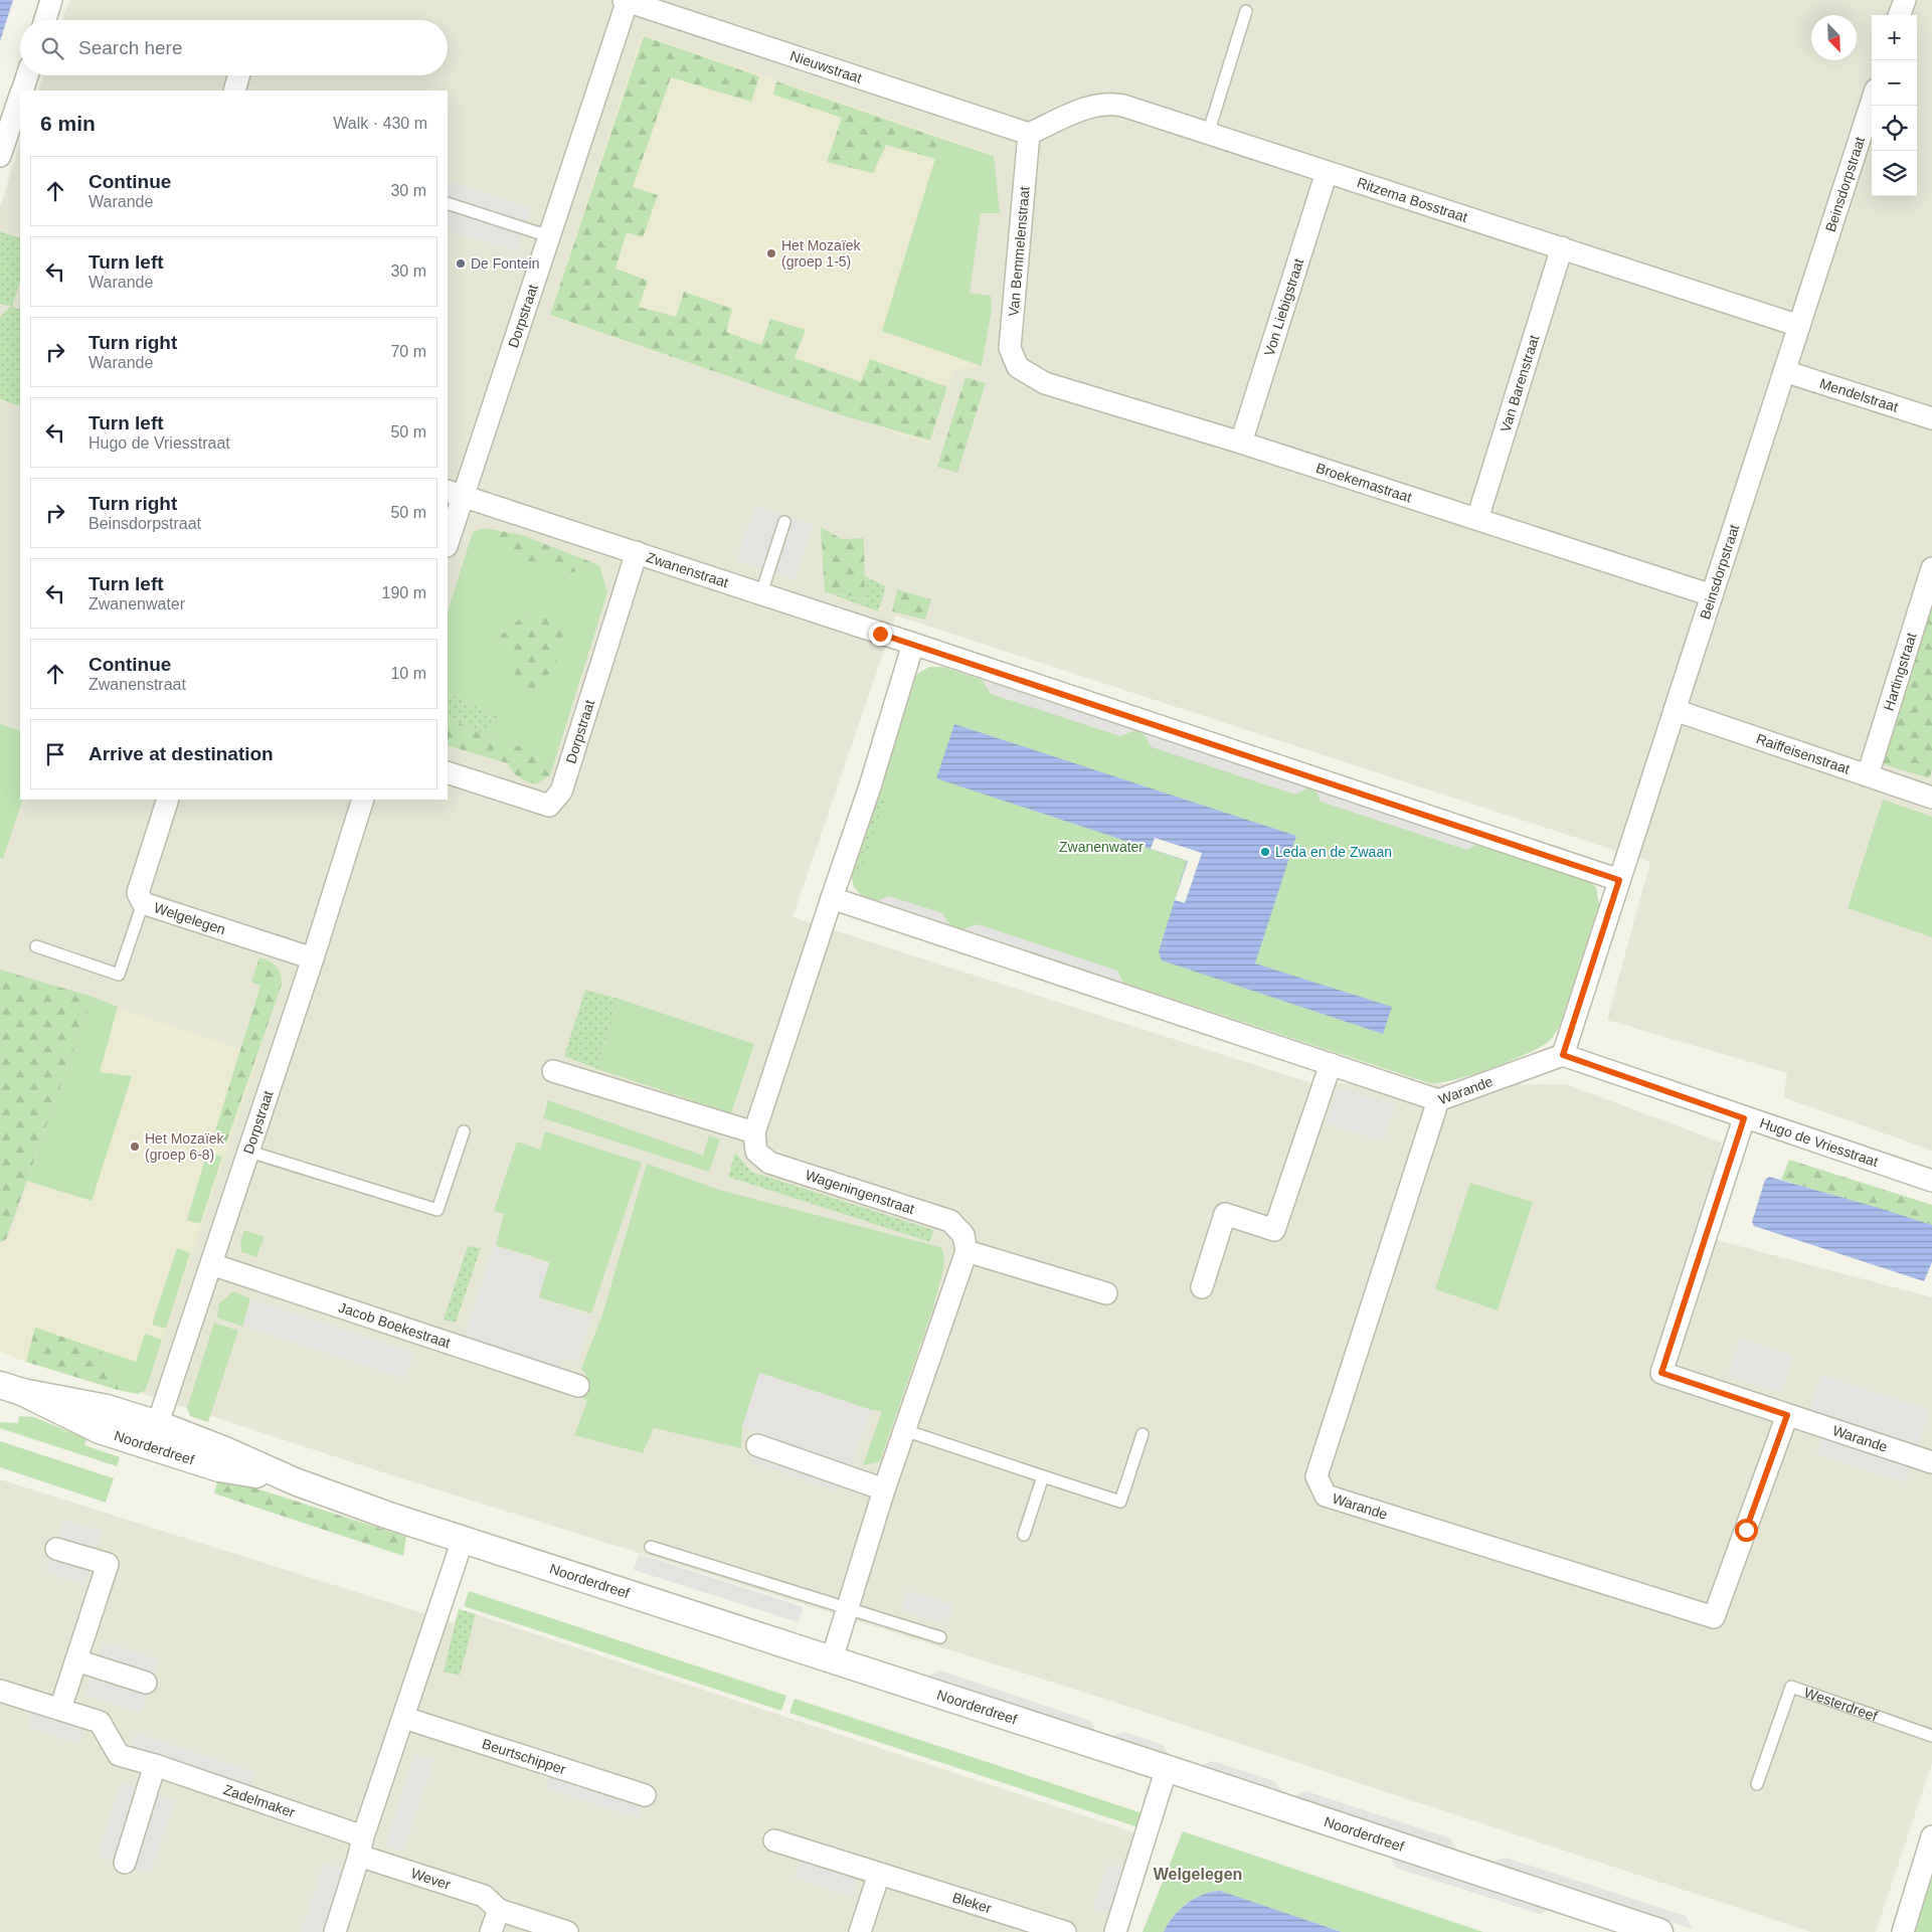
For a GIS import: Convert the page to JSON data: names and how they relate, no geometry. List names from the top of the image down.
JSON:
{
  "streets": {
    "street": [
      "Nieuwstraat",
      "Beinsdorpstraat",
      "Ritzema Bosstraat",
      "Van Bemmelenstraat",
      "Von Liebigstraat",
      "Dorpstraat",
      "Van Barenstraat",
      "Mendelstraat",
      "Broekemastraat",
      "Zwanenstraat",
      "Hartingstraat",
      "Raiffeisenstraat",
      "Welgelegen",
      "Warande",
      "Hugo de Vriesstraat",
      "Wageningenstraat",
      "Jacob Boekestraat",
      "Noorderdreef",
      "Beurtschipper",
      "Zadelmaker",
      "Wever",
      "Bleker"
    ],
    "lane": ["Westerdreef"]
  },
  "crossings": [
    ["Nieuwstraat", "Ritzema Bosstraat"],
    ["Nieuwstraat", "Van Bemmelenstraat"],
    ["Nieuwstraat", "Dorpstraat"],
    ["Beinsdorpstraat", "Ritzema Bosstraat"],
    ["Beinsdorpstraat", "Mendelstraat"],
    ["Beinsdorpstraat", "Broekemastraat"],
    ["Beinsdorpstraat", "Raiffeisenstraat"],
    ["Beinsdorpstraat", "Warande"],
    ["Beinsdorpstraat", "Hugo de Vriesstraat"],
    ["Ritzema Bosstraat", "Van Bemmelenstraat"],
    ["Ritzema Bosstraat", "Von Liebigstraat"],
    ["Ritzema Bosstraat", "Van Barenstraat"],
    ["Van Bemmelenstraat", "Broekemastraat"],
    ["Von Liebigstraat", "Broekemastraat"],
    ["Dorpstraat", "Zwanenstraat"],
    ["Dorpstraat", "Welgelegen"],
    ["Dorpstraat", "Jacob Boekestraat"],
    ["Dorpstraat", "Noorderdreef"],
    ["Van Barenstraat", "Broekemastraat"],
    ["Hartingstraat", "Raiffeisenstraat"],
    ["Warande", "Hugo de Vriesstraat"],
    ["Zadelmaker", "Wever"]
  ],
  "districts": ["Welgelegen"],
  "parks": ["Zwanenwater"],
  "places": [
    "Het Mozaïek (groep 1-5)",
    "De Fontein",
    "Leda en de Zwaan",
    "Het Mozaïek (groep 6-8)"
  ],
  "north": "bottom right",
  "page": {
    "map_buttons": ["+", "−"],
    "search": "Search here",
    "heading": ["6 min", "Walk · 430 m"],
    "list": [
      ["Continue", "Warande", "30 m"],
      ["Turn left", "Warande", "30 m"],
      ["Turn right", "Warande", "70 m"],
      ["Turn left", "Hugo de Vriesstraat", "50 m"],
      ["Turn right", "Beinsdorpstraat", "50 m"],
      ["Turn left", "Zwanenwater", "190 m"],
      ["Continue", "Zwanenstraat", "10 m"],
      "Arrive at destination"
    ]
  }
}
